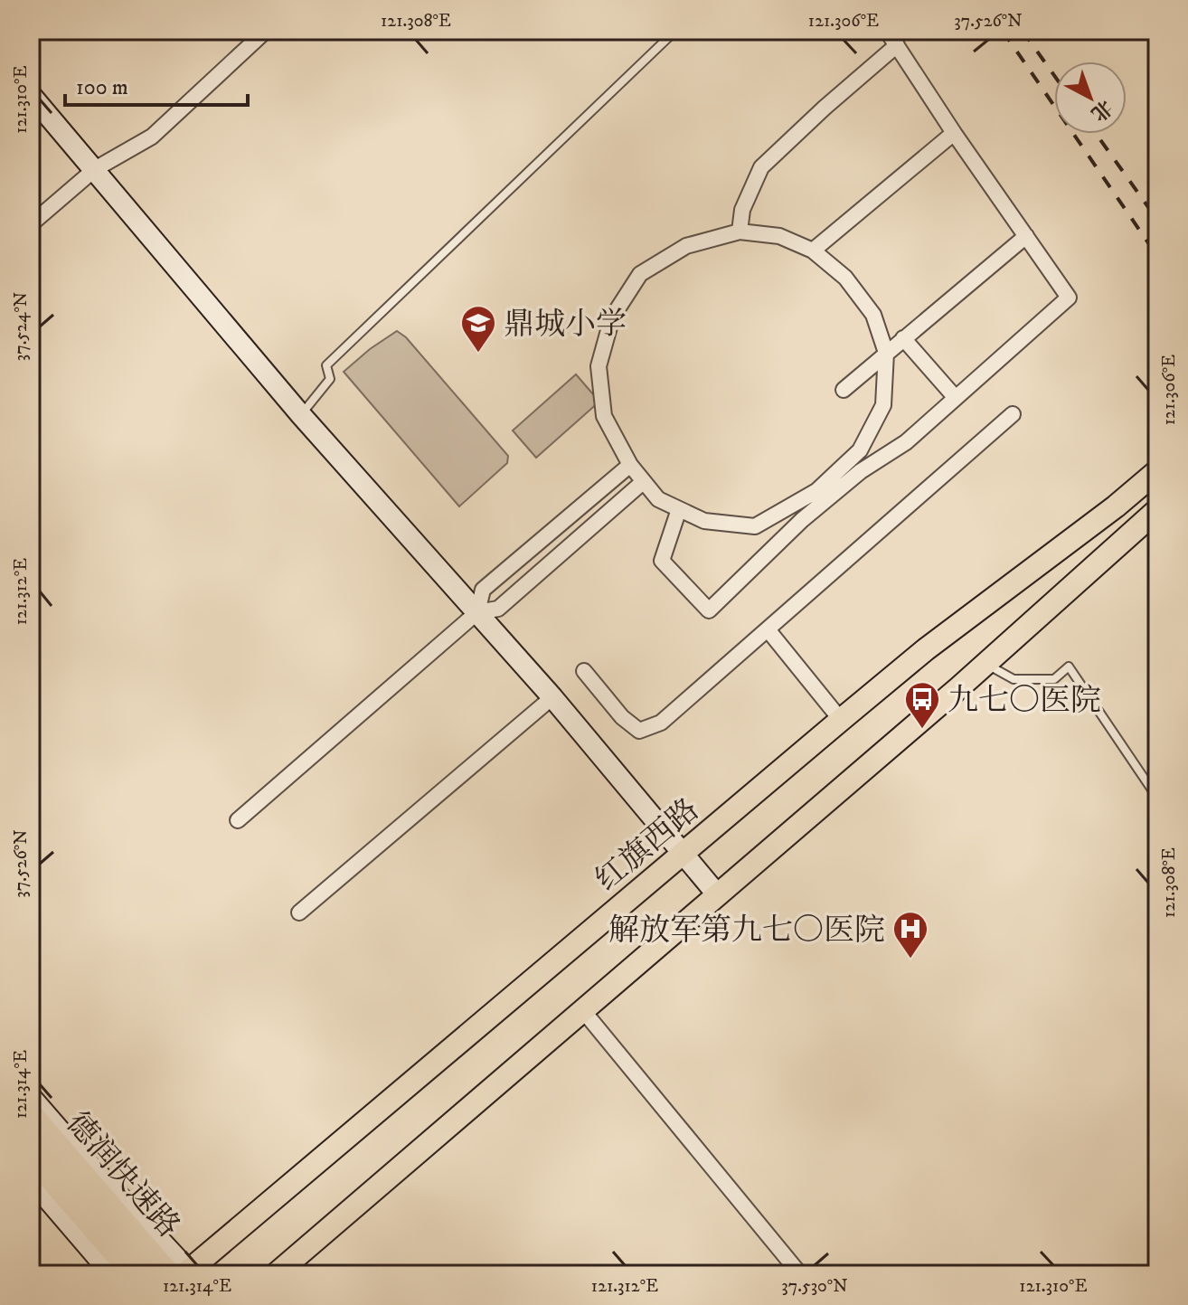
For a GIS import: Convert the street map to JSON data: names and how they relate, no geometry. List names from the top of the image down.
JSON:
{
  "streets": {
    "highway": ["德润快速路"],
    "main road": ["红旗西路"]
  },
  "crossings": [
    ["红旗西路", "德润快速路"]
  ],
  "places": {
    "school or university": ["鼎城小学"],
    "bus stop": ["九七〇医院"],
    "hospital": ["解放军第九七〇医院"]
  },
  "scale_bar": "100 m",
  "north": "bottom right",
  "coordinates": [
    "121.308°E",
    "121.306°E",
    "37.526°N",
    "121.310°E",
    "37.524°N",
    "121.312°E",
    "121.314°E",
    "37.530°N"
  ]
}
